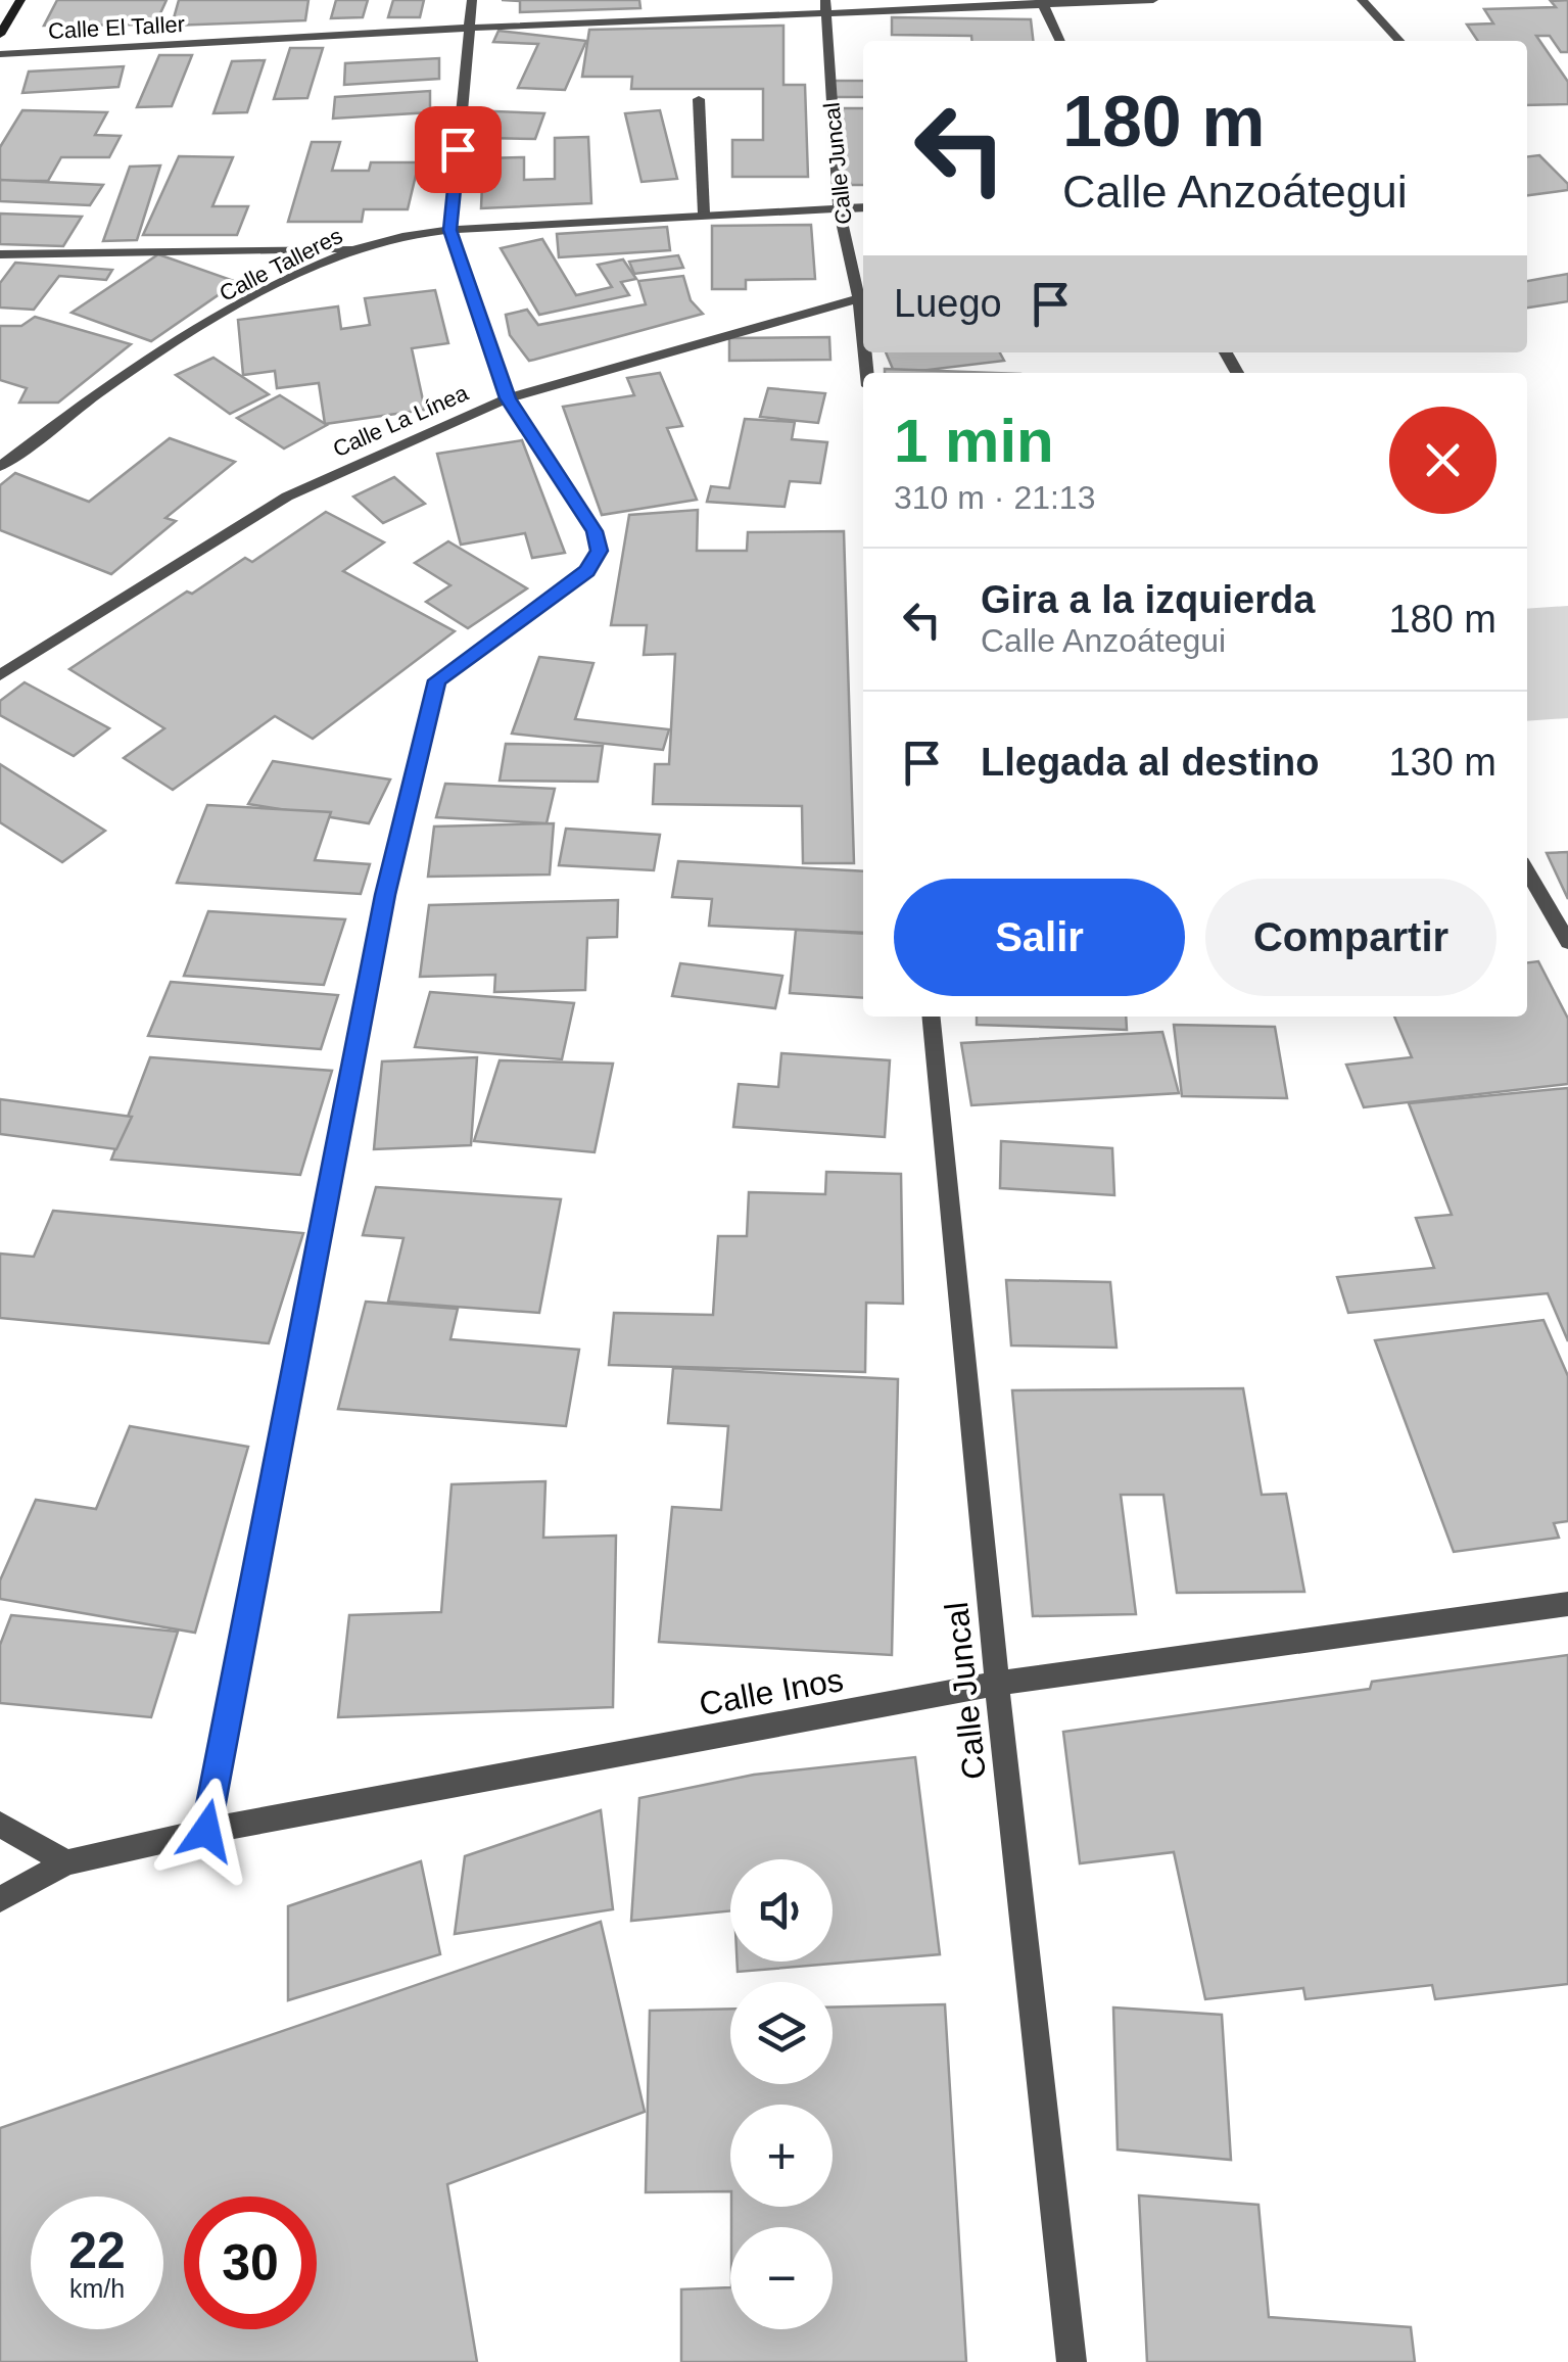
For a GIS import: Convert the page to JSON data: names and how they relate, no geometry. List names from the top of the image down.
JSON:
{
  "streets": {
    "street": [
      "Calle El Taller",
      "Calle Juncal",
      "Calle Talleres",
      "Calle La Línea",
      "Calle Inos"
    ]
  },
  "crossings": [
    ["Calle El Taller", "Calle Juncal"],
    ["Calle Juncal", "Calle Talleres"],
    ["Calle Juncal", "Calle La Línea"],
    ["Calle Juncal", "Calle Inos"]
  ],
  "page": {
    "turn": ["180 m", "Calle Anzoátegui"],
    "then": "Luego",
    "heading": ["1 min", "310 m · 21:13"],
    "list": [
      {
        "name": "Gira a la izquierda",
        "note": "Calle Anzoátegui",
        "value": "180 m"
      },
      {
        "name": "Llegada al destino",
        "value": "130 m"
      }
    ],
    "buttons": ["Salir", "Compartir"],
    "map_buttons": ["+", "−"],
    "speed": "22 km/h",
    "limit": "30"
  }
}
